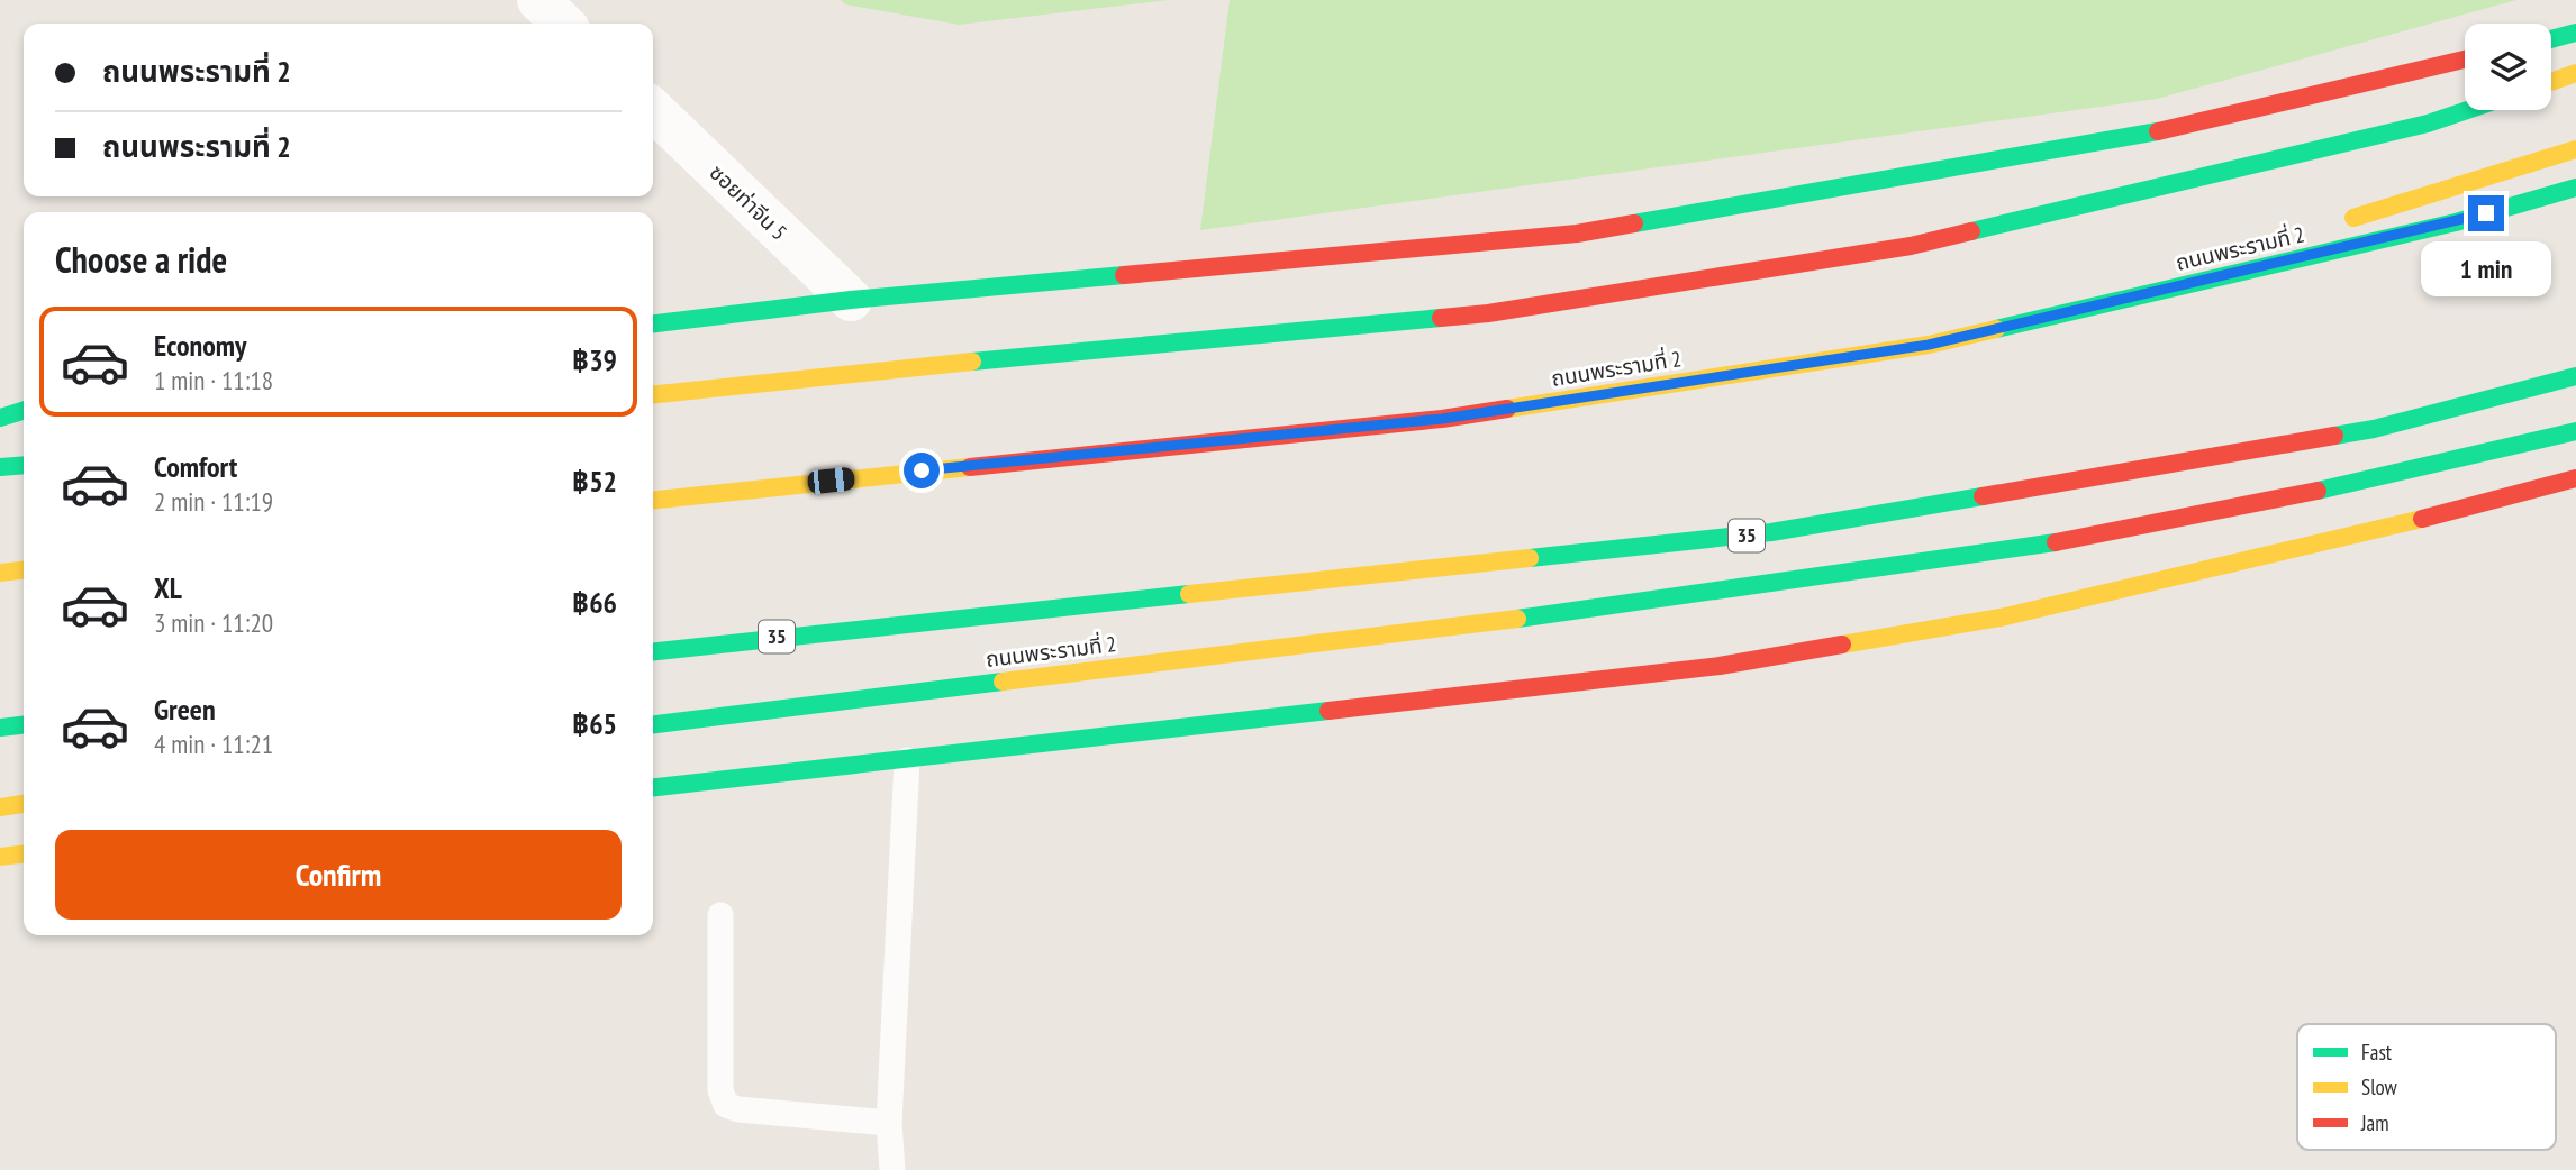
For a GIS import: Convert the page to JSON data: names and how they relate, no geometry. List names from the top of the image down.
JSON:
{
  "streets": {
    "main road": ["ถนนพระรามที่ 2", "35"],
    "street": ["ซอยท่าจีน 5"]
  },
  "legend": ["Fast", "Slow", "Jam"],
  "page": {
    "banner": ["ถนนพระรามที่ 2", "ถนนพระรามที่ 2"],
    "heading": "Choose a ride",
    "bubble": "1 min",
    "list": [
      {
        "name": "Economy",
        "note": "1 min · 11:18",
        "value": "฿39"
      },
      {
        "name": "Comfort",
        "note": "2 min · 11:19",
        "value": "฿52"
      },
      {
        "name": "XL",
        "note": "3 min · 11:20",
        "value": "฿66"
      },
      {
        "name": "Green",
        "note": "4 min · 11:21",
        "value": "฿65"
      }
    ],
    "buttons": "Confirm"
  }
}
